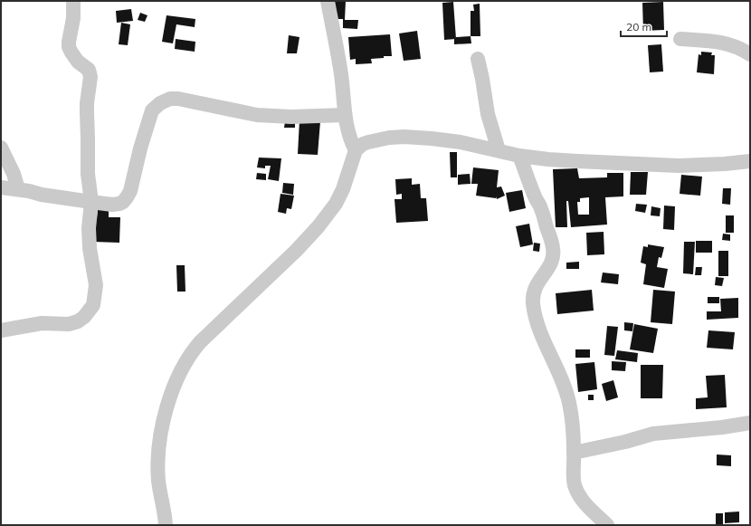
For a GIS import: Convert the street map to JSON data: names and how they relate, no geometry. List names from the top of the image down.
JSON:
{
  "scale_bar": "20 m"
}
